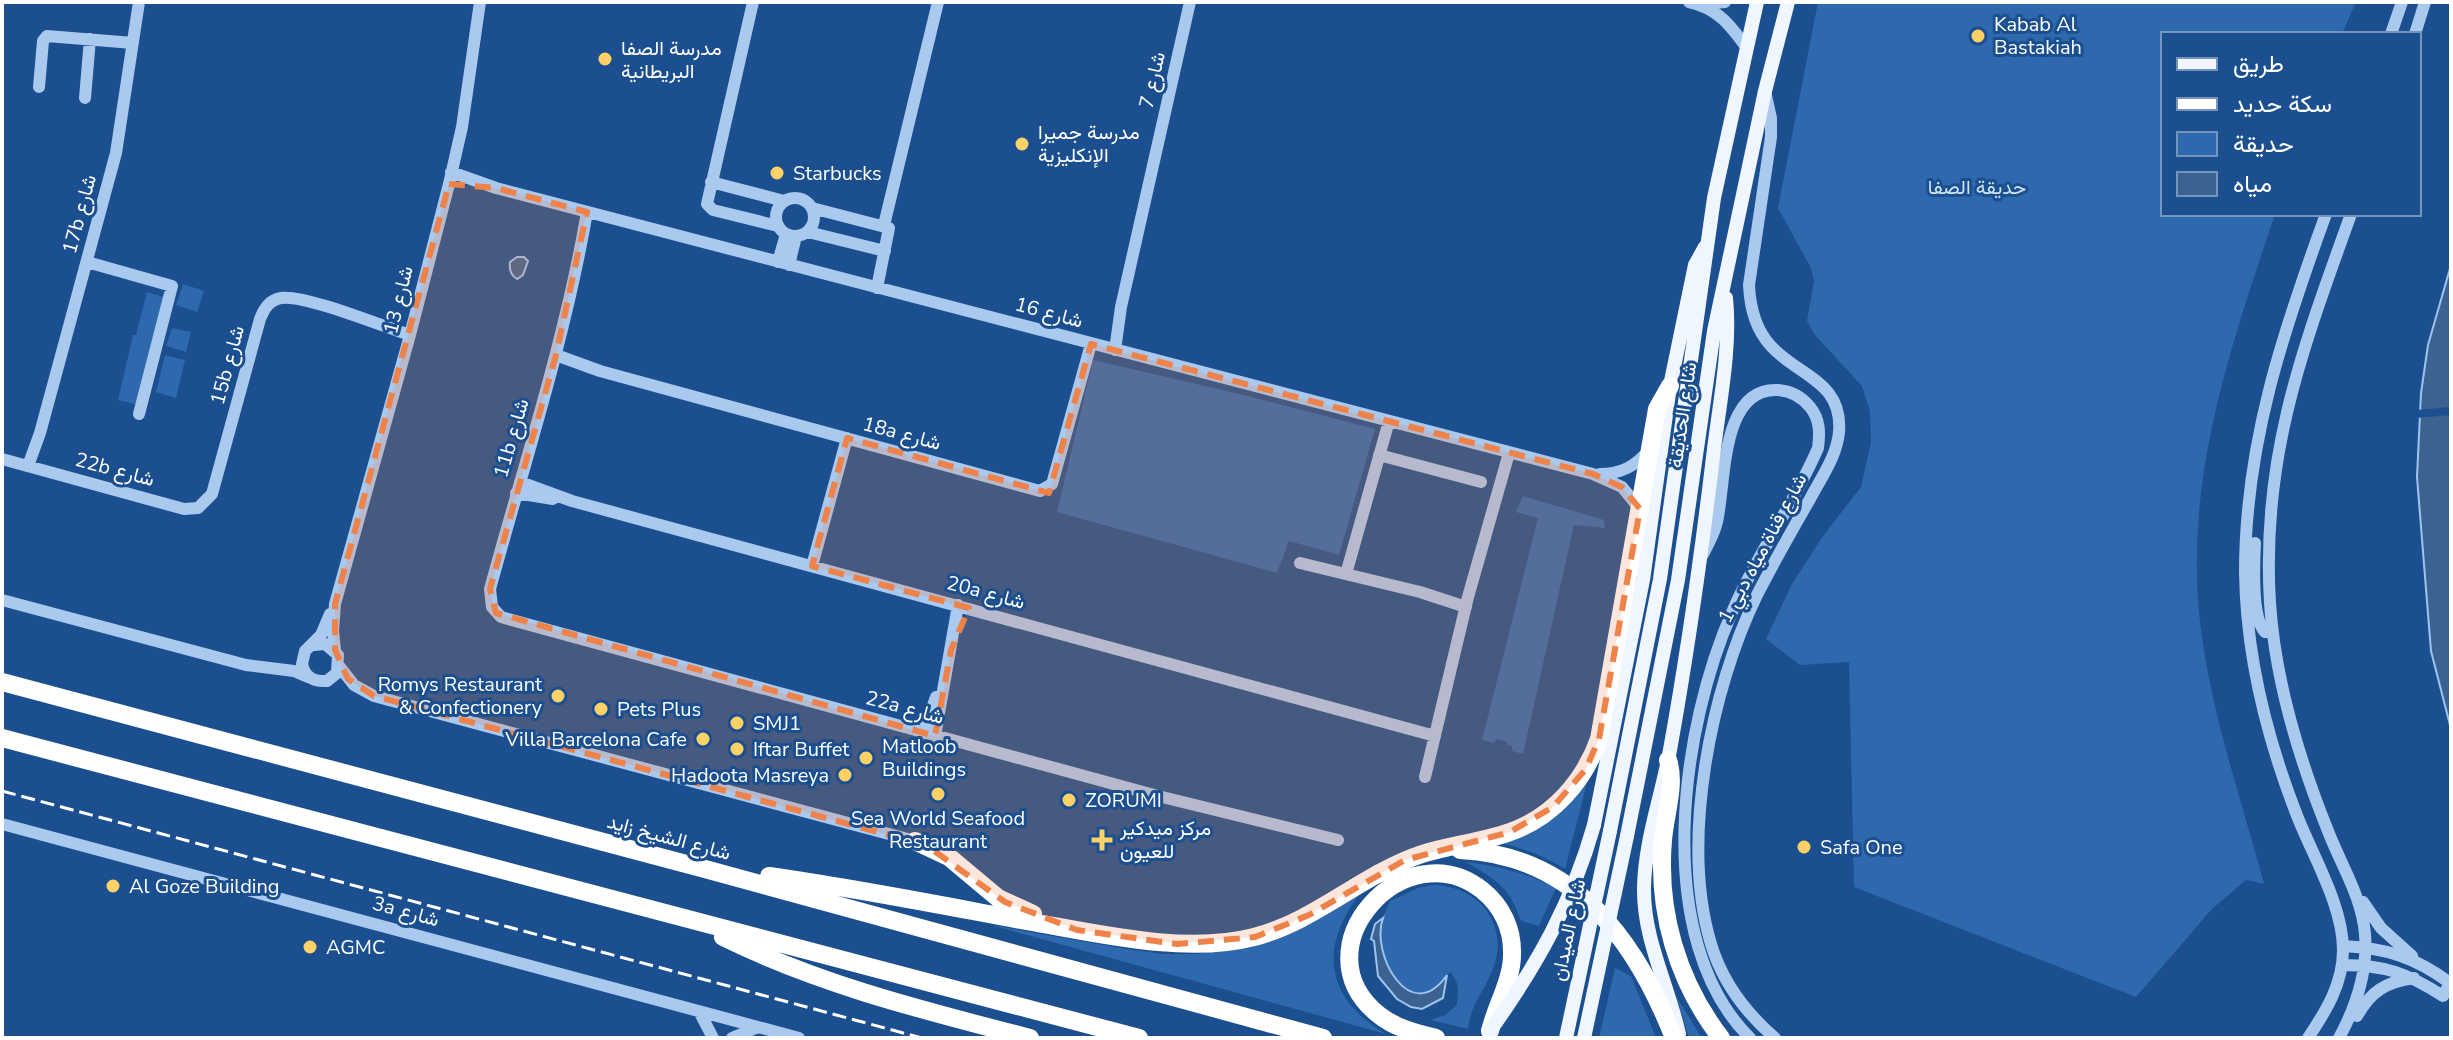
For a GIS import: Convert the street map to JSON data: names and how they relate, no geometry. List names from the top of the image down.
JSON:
{
  "streets": {
    "highway": ["شارع الشيخ زايد"],
    "main road": ["شارع الحديقة", "شارع الميدان"],
    "street": [
      "شارع 7",
      "17b شارع",
      "شارع 13",
      "شارع 16",
      "15b شارع",
      "18a شارع",
      "11b شارع",
      "22b شارع",
      "شارع قناة مياه دبي 1",
      "20a شارع",
      "22a شارع",
      "3a شارع"
    ]
  },
  "crossings": [
    ["شارع 7", "شارع 16"],
    ["شارع 7", "18a شارع"],
    ["17b شارع", "22b شارع"],
    ["شارع 13", "شارع 16"],
    ["شارع 13", "15b شارع"],
    ["شارع 16", "18a شارع"],
    ["شارع 16", "11b شارع"],
    ["15b شارع", "22b شارع"],
    ["شارع الحديقة", "شارع قناة مياه دبي 1"],
    ["شارع الحديقة", "شارع الميدان"],
    ["18a شارع", "11b شارع"],
    ["11b شارع", "20a شارع"],
    ["11b شارع", "22a شارع"]
  ],
  "parks": ["حديقة الصفا"],
  "places": {
    "other": [
      "Kabab Al Bastakiah",
      "مدرسة الصفا البريطانية",
      "مدرسة جميرا الإنكليزية",
      "Starbucks",
      "Romys Restaurant & Confectionery",
      "Pets Plus",
      "SMJ1",
      "Villa Barcelona Cafe",
      "Iftar Buffet",
      "Matloob Buildings",
      "Hadoota Masreya",
      "Sea World Seafood Restaurant",
      "ZORUMI",
      "Safa One",
      "Al Goze Building",
      "AGMC"
    ],
    "health": ["مركز ميدكير للعيون"]
  },
  "legend": [
    "طريق",
    "سكة حديد",
    "حديقة",
    "مياه"
  ]
}
